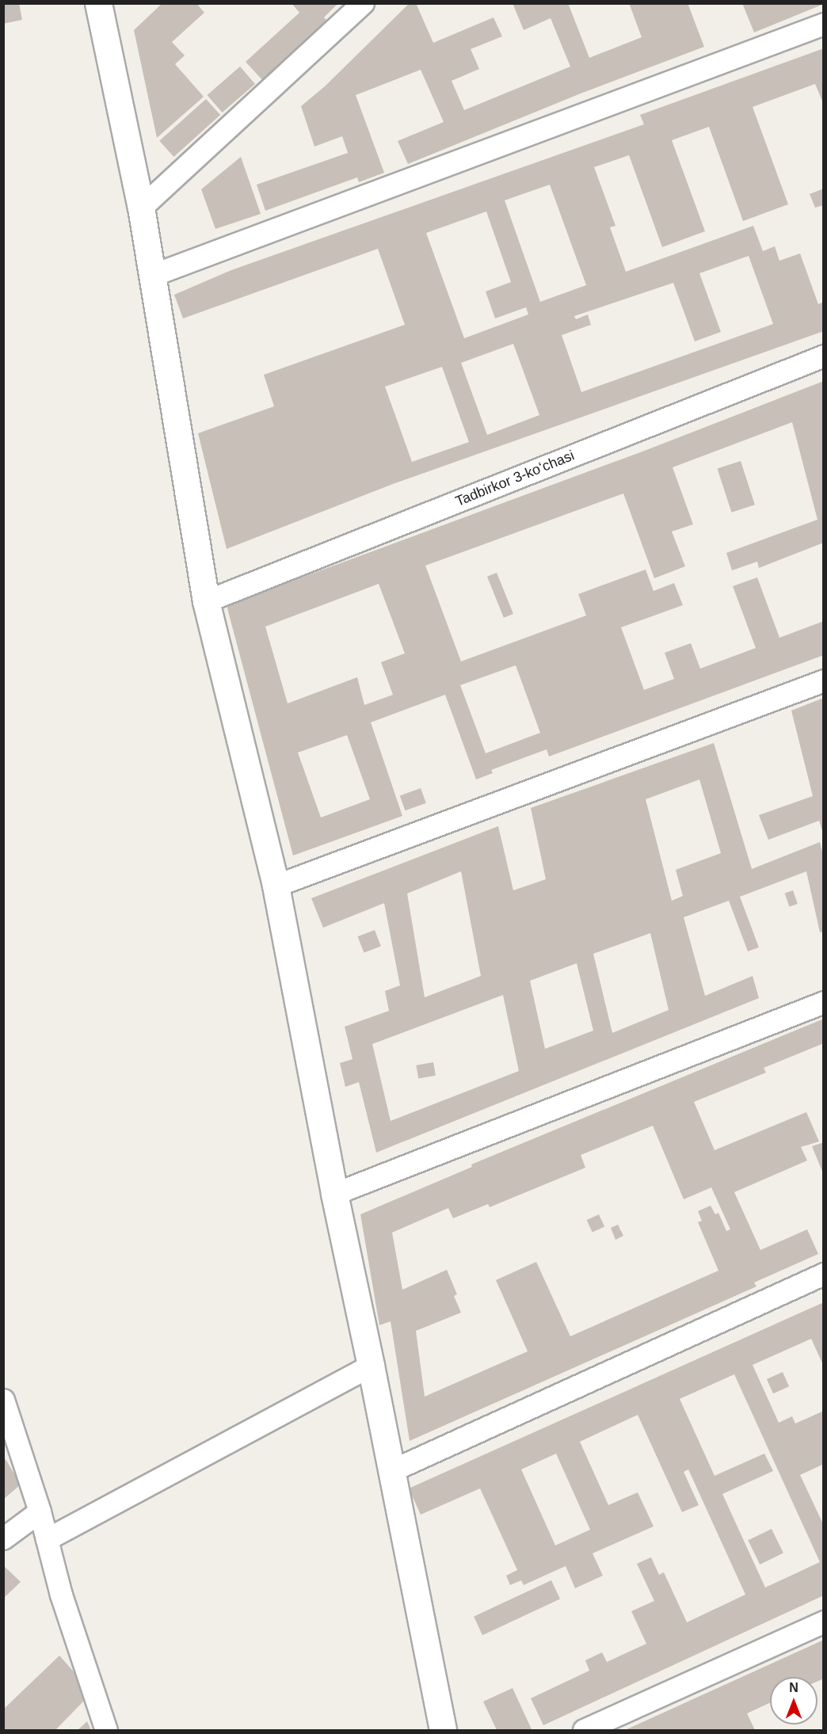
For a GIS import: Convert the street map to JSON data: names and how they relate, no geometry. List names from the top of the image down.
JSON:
{
  "streets": {
    "street": ["Tadbirkor 3-koʻchasi"]
  },
  "north": "top"
}
